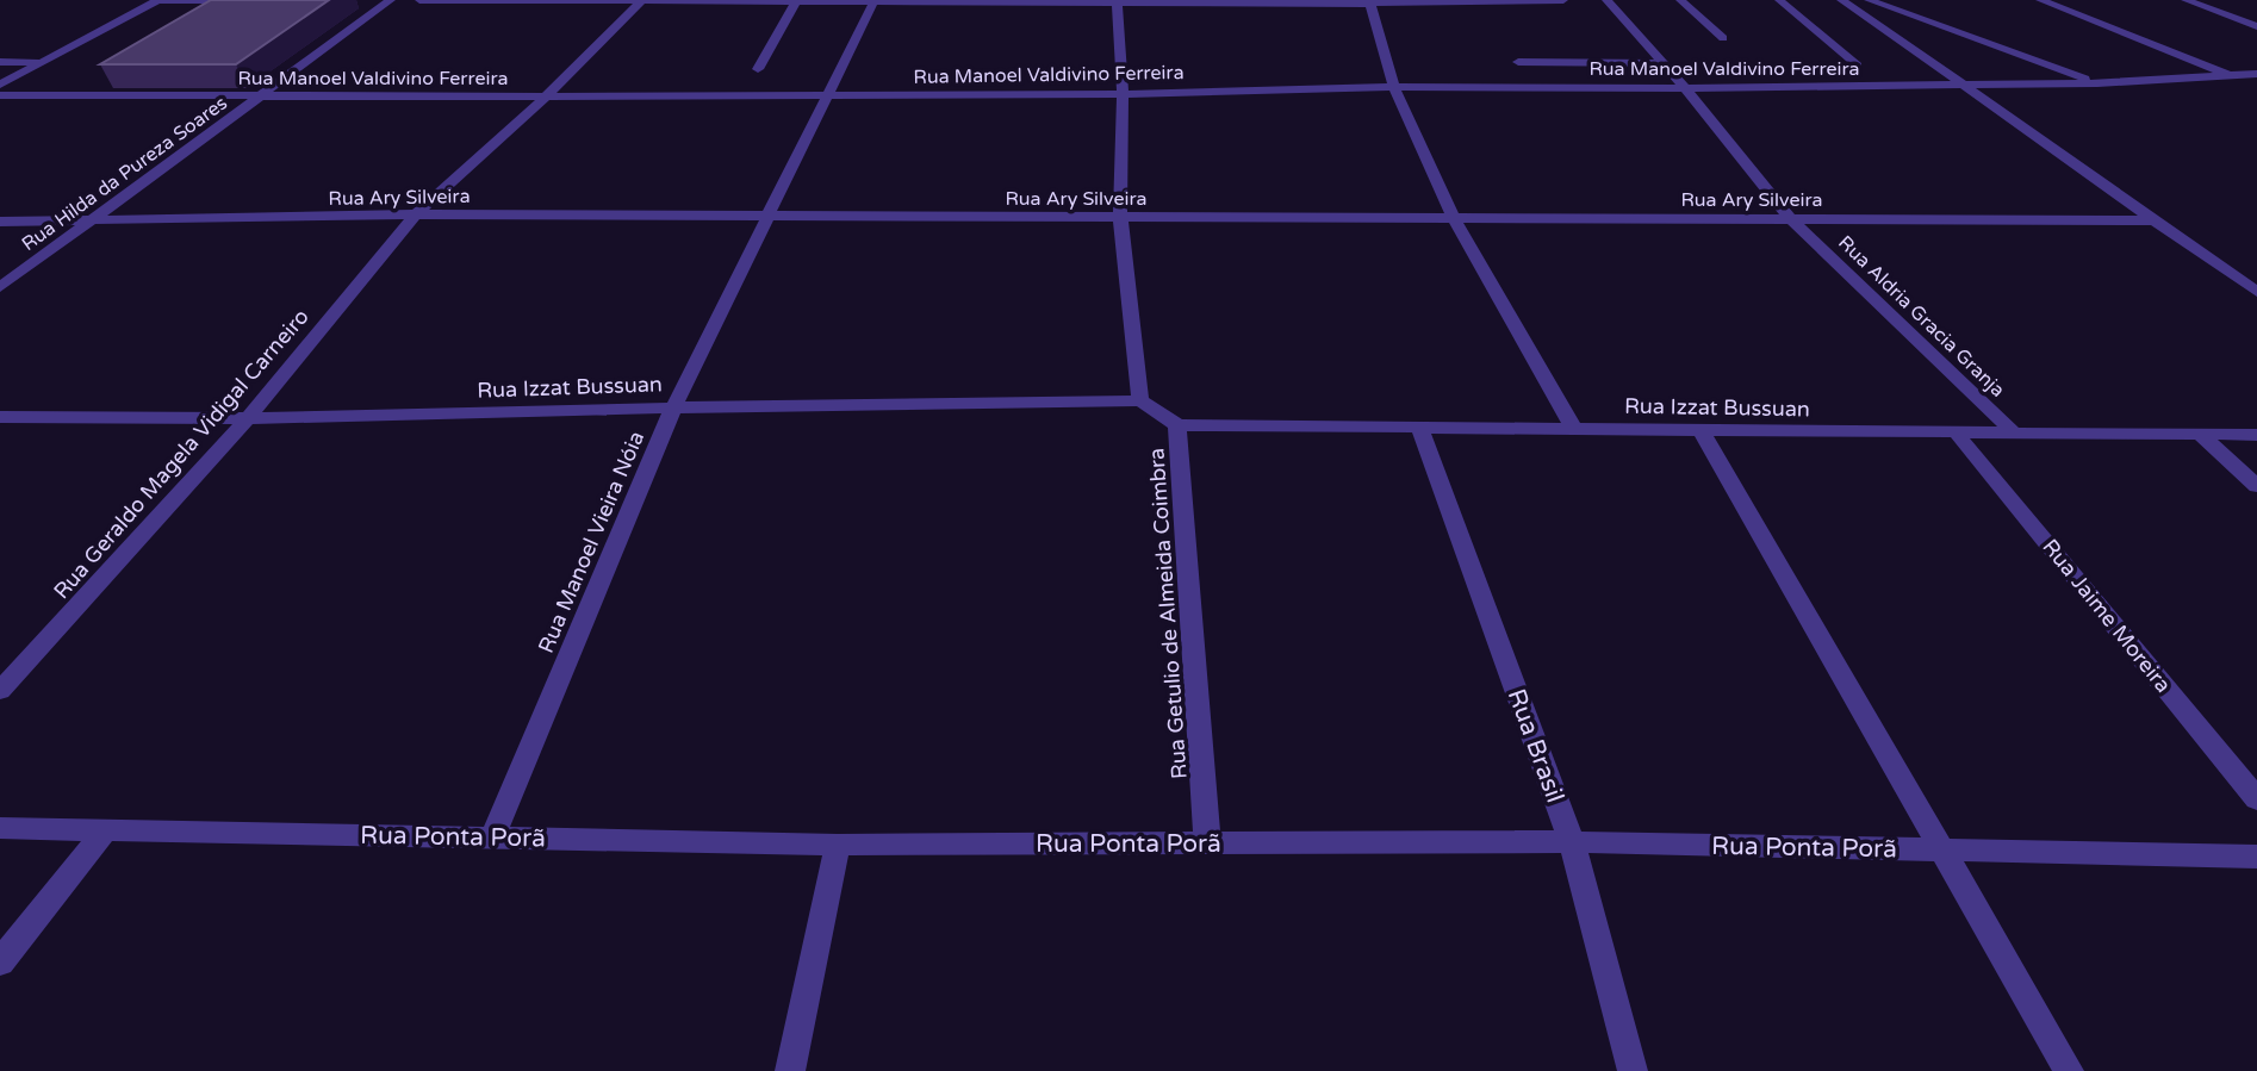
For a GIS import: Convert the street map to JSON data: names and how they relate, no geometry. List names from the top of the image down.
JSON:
{
  "streets": {
    "street": [
      "Rua Manoel Valdivino Ferreira",
      "Rua Hilda da Pureza Soares",
      "Rua Ary Silveira",
      "Rua Aldria Gracia Granja",
      "Rua Izzat Bussuan",
      "Rua Geraldo Magela Vidigal Carneiro",
      "Rua Manoel Vieira Nóia",
      "Rua Getulio de Almeida Coimbra",
      "Rua Jaime Moreira",
      "Rua Brasil",
      "Rua Ponta Porã"
    ]
  },
  "crossings": [
    ["Rua Manoel Valdivino Ferreira", "Rua Hilda da Pureza Soares"],
    ["Rua Manoel Valdivino Ferreira", "Rua Aldria Gracia Granja"],
    ["Rua Manoel Valdivino Ferreira", "Rua Geraldo Magela Vidigal Carneiro"],
    ["Rua Manoel Valdivino Ferreira", "Rua Manoel Vieira Nóia"],
    ["Rua Hilda da Pureza Soares", "Rua Ary Silveira"],
    ["Rua Ary Silveira", "Rua Aldria Gracia Granja"],
    ["Rua Ary Silveira", "Rua Geraldo Magela Vidigal Carneiro"],
    ["Rua Ary Silveira", "Rua Manoel Vieira Nóia"],
    ["Rua Aldria Gracia Granja", "Rua Izzat Bussuan"],
    ["Rua Izzat Bussuan", "Rua Geraldo Magela Vidigal Carneiro"],
    ["Rua Izzat Bussuan", "Rua Manoel Vieira Nóia"],
    ["Rua Izzat Bussuan", "Rua Getulio de Almeida Coimbra"],
    ["Rua Izzat Bussuan", "Rua Jaime Moreira"],
    ["Rua Izzat Bussuan", "Rua Brasil"],
    ["Rua Manoel Vieira Nóia", "Rua Ponta Porã"],
    ["Rua Getulio de Almeida Coimbra", "Rua Ponta Porã"],
    ["Rua Brasil", "Rua Ponta Porã"]
  ]
}
